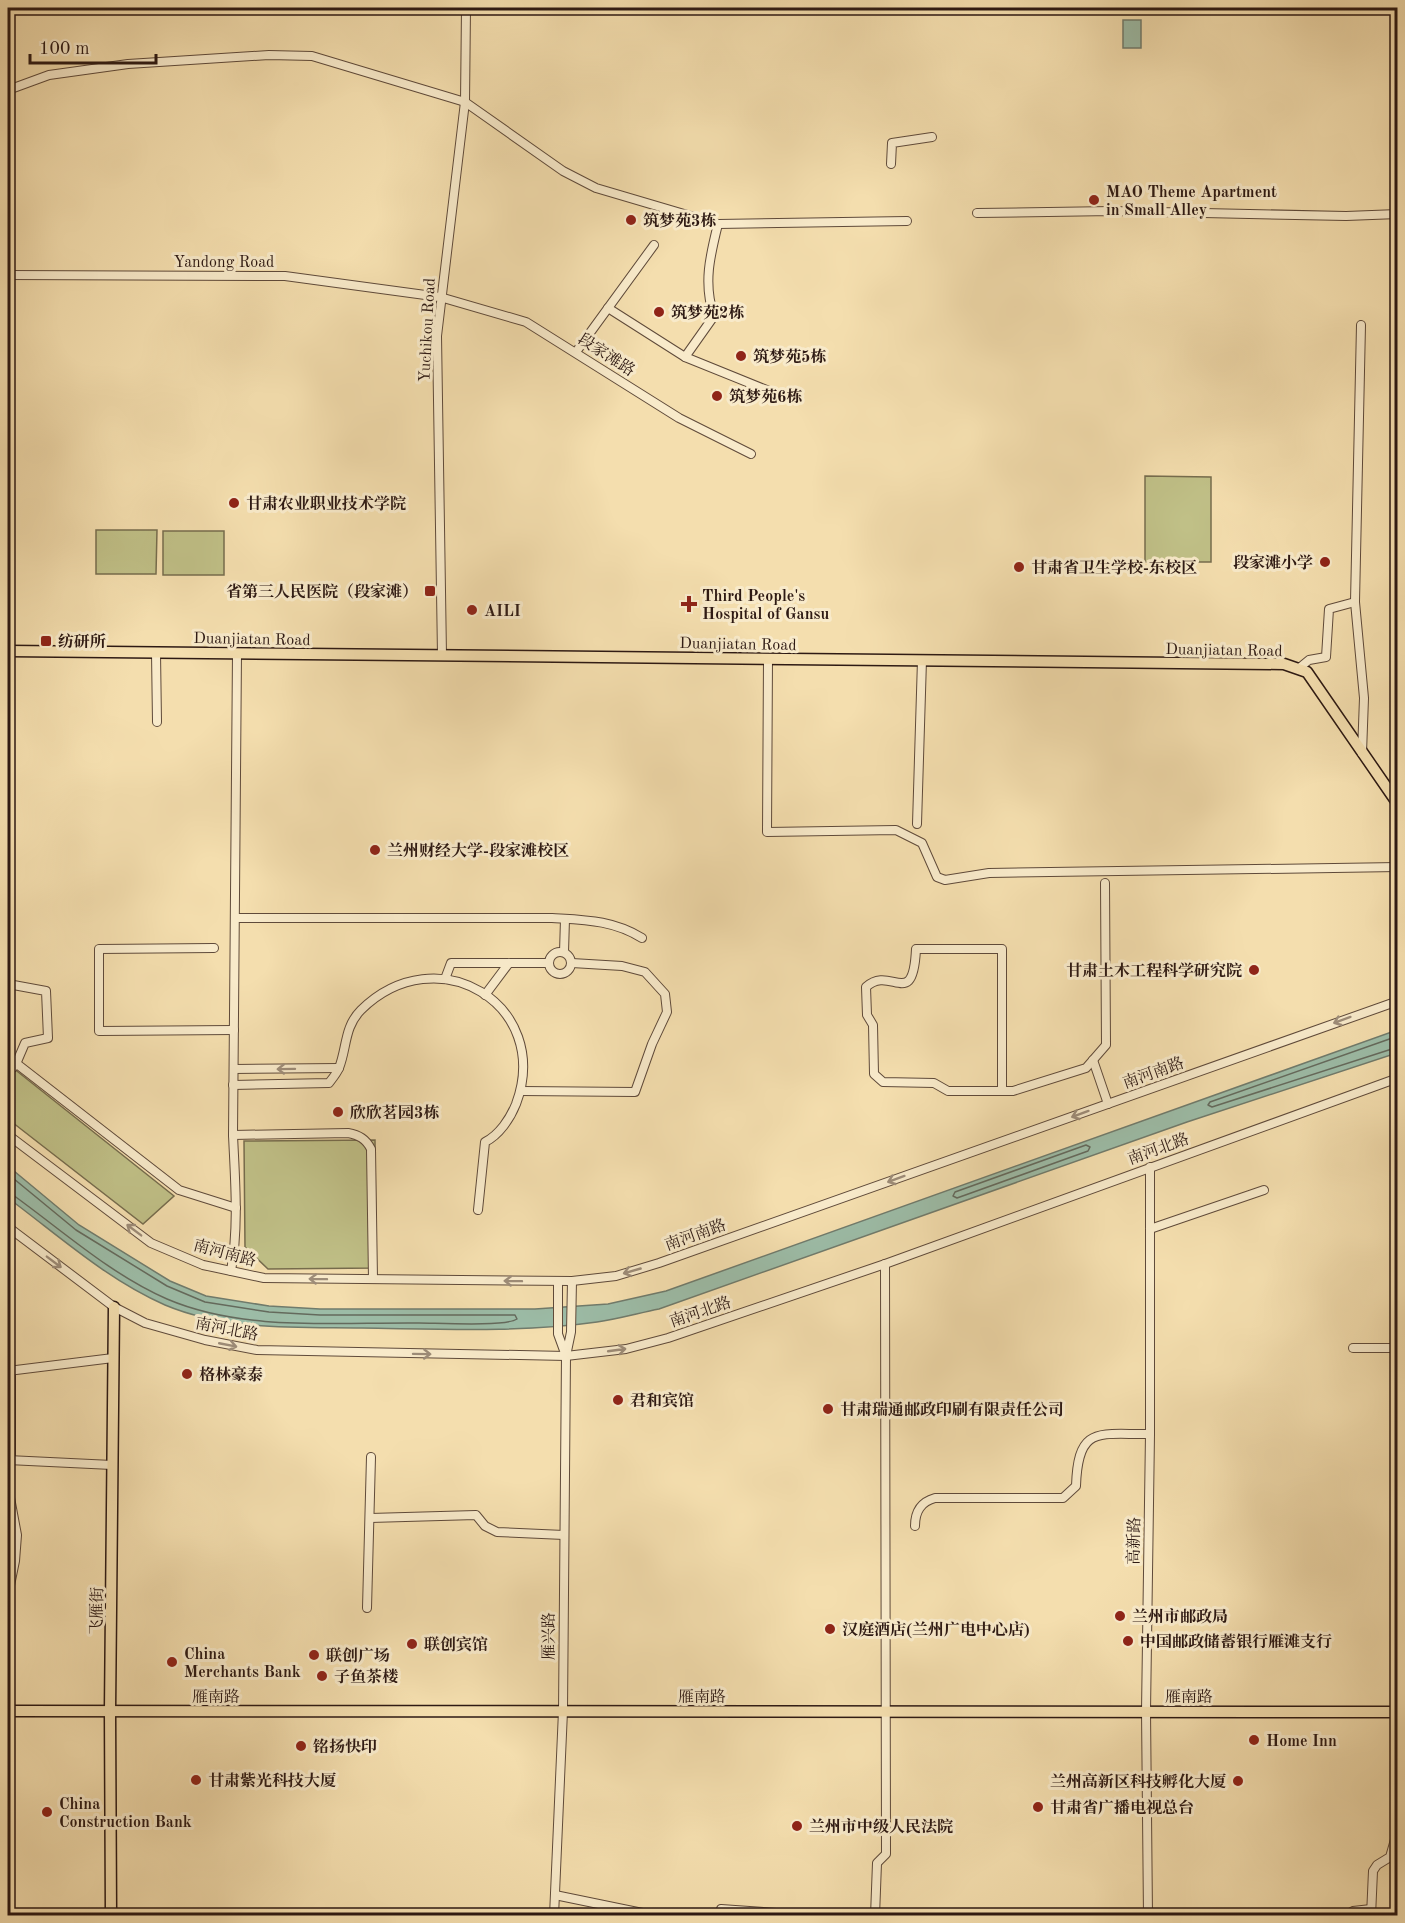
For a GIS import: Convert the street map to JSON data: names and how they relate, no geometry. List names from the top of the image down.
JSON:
{
  "streets": {
    "main road": ["Duanjiatan Road", "飞雁街", "雁南路"],
    "street": [
      "Yandong Road",
      "Yuchikou Road",
      "段家滩路",
      "南河南路",
      "南河北路",
      "高新路",
      "雁兴路"
    ]
  },
  "crossings": [
    ["Yandong Road", "Yuchikou Road"],
    ["Yandong Road", "段家滩路"],
    ["Yuchikou Road", "段家滩路"],
    ["Yuchikou Road", "Duanjiatan Road"],
    ["南河北路", "高新路"],
    ["南河北路", "飞雁街"],
    ["南河北路", "雁兴路"],
    ["高新路", "雁南路"],
    ["飞雁街", "雁南路"],
    ["雁兴路", "雁南路"]
  ],
  "one_way": ["南河南路", "南河北路"],
  "places": {
    "other": [
      "MAO Theme Apartment in Small Alley",
      "筑梦苑3栋",
      "筑梦苑2栋",
      "筑梦苑5栋",
      "筑梦苑6栋",
      "甘肃农业职业技术学院",
      "段家滩小学",
      "甘肃省卫生学校-东校区",
      "AILI",
      "兰州财经大学-段家滩校区",
      "甘肃土木工程科学研究院",
      "欣欣茗园3栋",
      "格林豪泰",
      "君和宾馆",
      "甘肃瑞通邮政印刷有限责任公司",
      "兰州市邮政局",
      "汉庭酒店(兰州广电中心店)",
      "中国邮政储蓄银行雁滩支行",
      "联创宾馆",
      "联创广场",
      "China Merchants Bank",
      "子鱼茶楼",
      "Home Inn",
      "铭扬快印",
      "甘肃紫光科技大厦",
      "兰州高新区科技孵化大厦",
      "甘肃省广播电视总台",
      "China Construction Bank",
      "兰州市中级人民法院"
    ],
    "transit": ["省第三人民医院（段家滩）", "纺研所"],
    "health": ["Third People's Hospital of Gansu"]
  },
  "scale_bar": "100 m"
}
